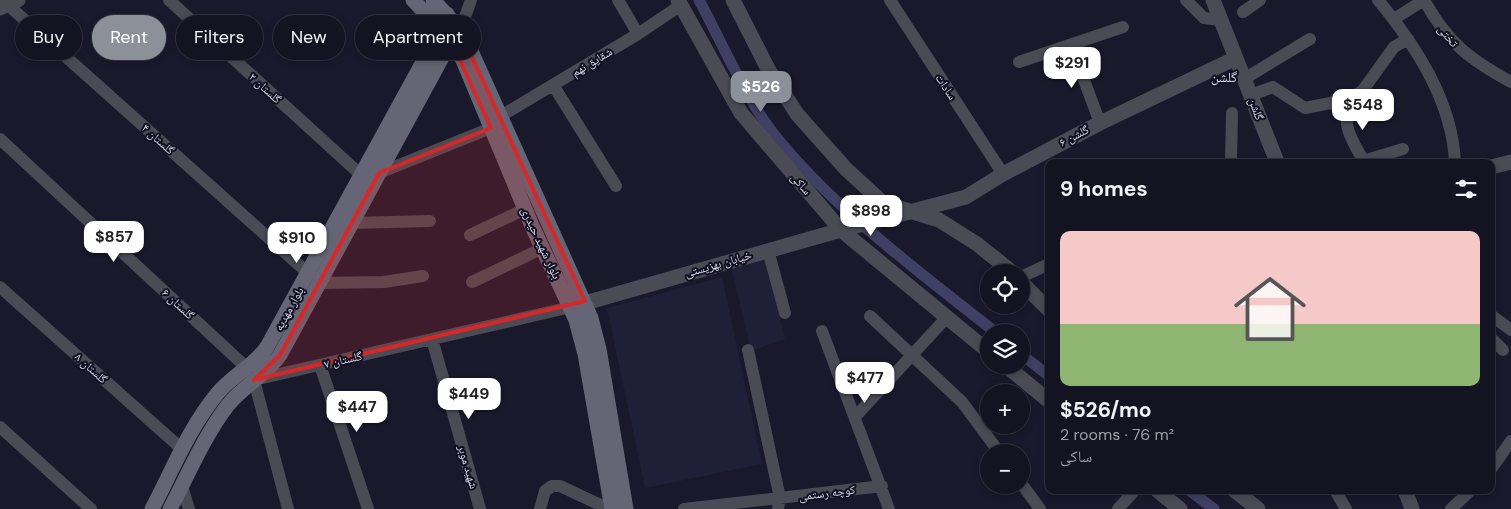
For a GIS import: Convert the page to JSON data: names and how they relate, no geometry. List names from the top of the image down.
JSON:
{
  "streets": {
    "main road": ["بلوار شهید حیدری", "بلوار مهدیه"],
    "street": [
      "تختی",
      "شقایق نهم",
      "سادات",
      "گلستان ۲",
      "گلشن",
      "گلشن ۶",
      "گلستان ۴",
      "ساکی",
      "خیابان بهزیستی",
      "گلستان ۶",
      "گلستان ۷",
      "گلستان ۸",
      "شهید موبر",
      "کوچه رستمی"
    ]
  },
  "crossings": [
    ["شقایق نهم", "ساکی"],
    ["شقایق نهم", "بلوار شهید حیدری"],
    ["سادات", "گلشن ۶"],
    ["گلستان ۲", "بلوار مهدیه"],
    ["گلشن", "گلشن ۶"],
    ["گلشن ۶", "خیابان بهزیستی"],
    ["گلستان ۴", "بلوار مهدیه"],
    ["ساکی", "خیابان بهزیستی"],
    ["بلوار شهید حیدری", "خیابان بهزیستی"],
    ["بلوار شهید حیدری", "گلستان ۷"],
    ["خیابان بهزیستی", "گلستان ۷"],
    ["گلستان ۶", "بلوار مهدیه"],
    ["گلستان ۶", "گلستان ۷"],
    ["بلوار مهدیه", "گلستان ۷"],
    ["بلوار مهدیه", "گلستان ۸"],
    ["گلستان ۷", "شهید موبر"]
  ],
  "districts": ["گلشن"],
  "page": {
    "chip": [
      "Buy",
      "Rent",
      "Filters",
      "New",
      "Apartment"
    ],
    "price": [
      "$291",
      "$526",
      "$548",
      "$898",
      "$857",
      "$910",
      "$477",
      "$449",
      "$447"
    ],
    "heading": "9 homes",
    "list": [
      {
        "name": "$526/mo",
        "note": "2 rooms · 76 m² · ساکی"
      }
    ],
    "map_buttons": ["+", "−"]
  }
}
